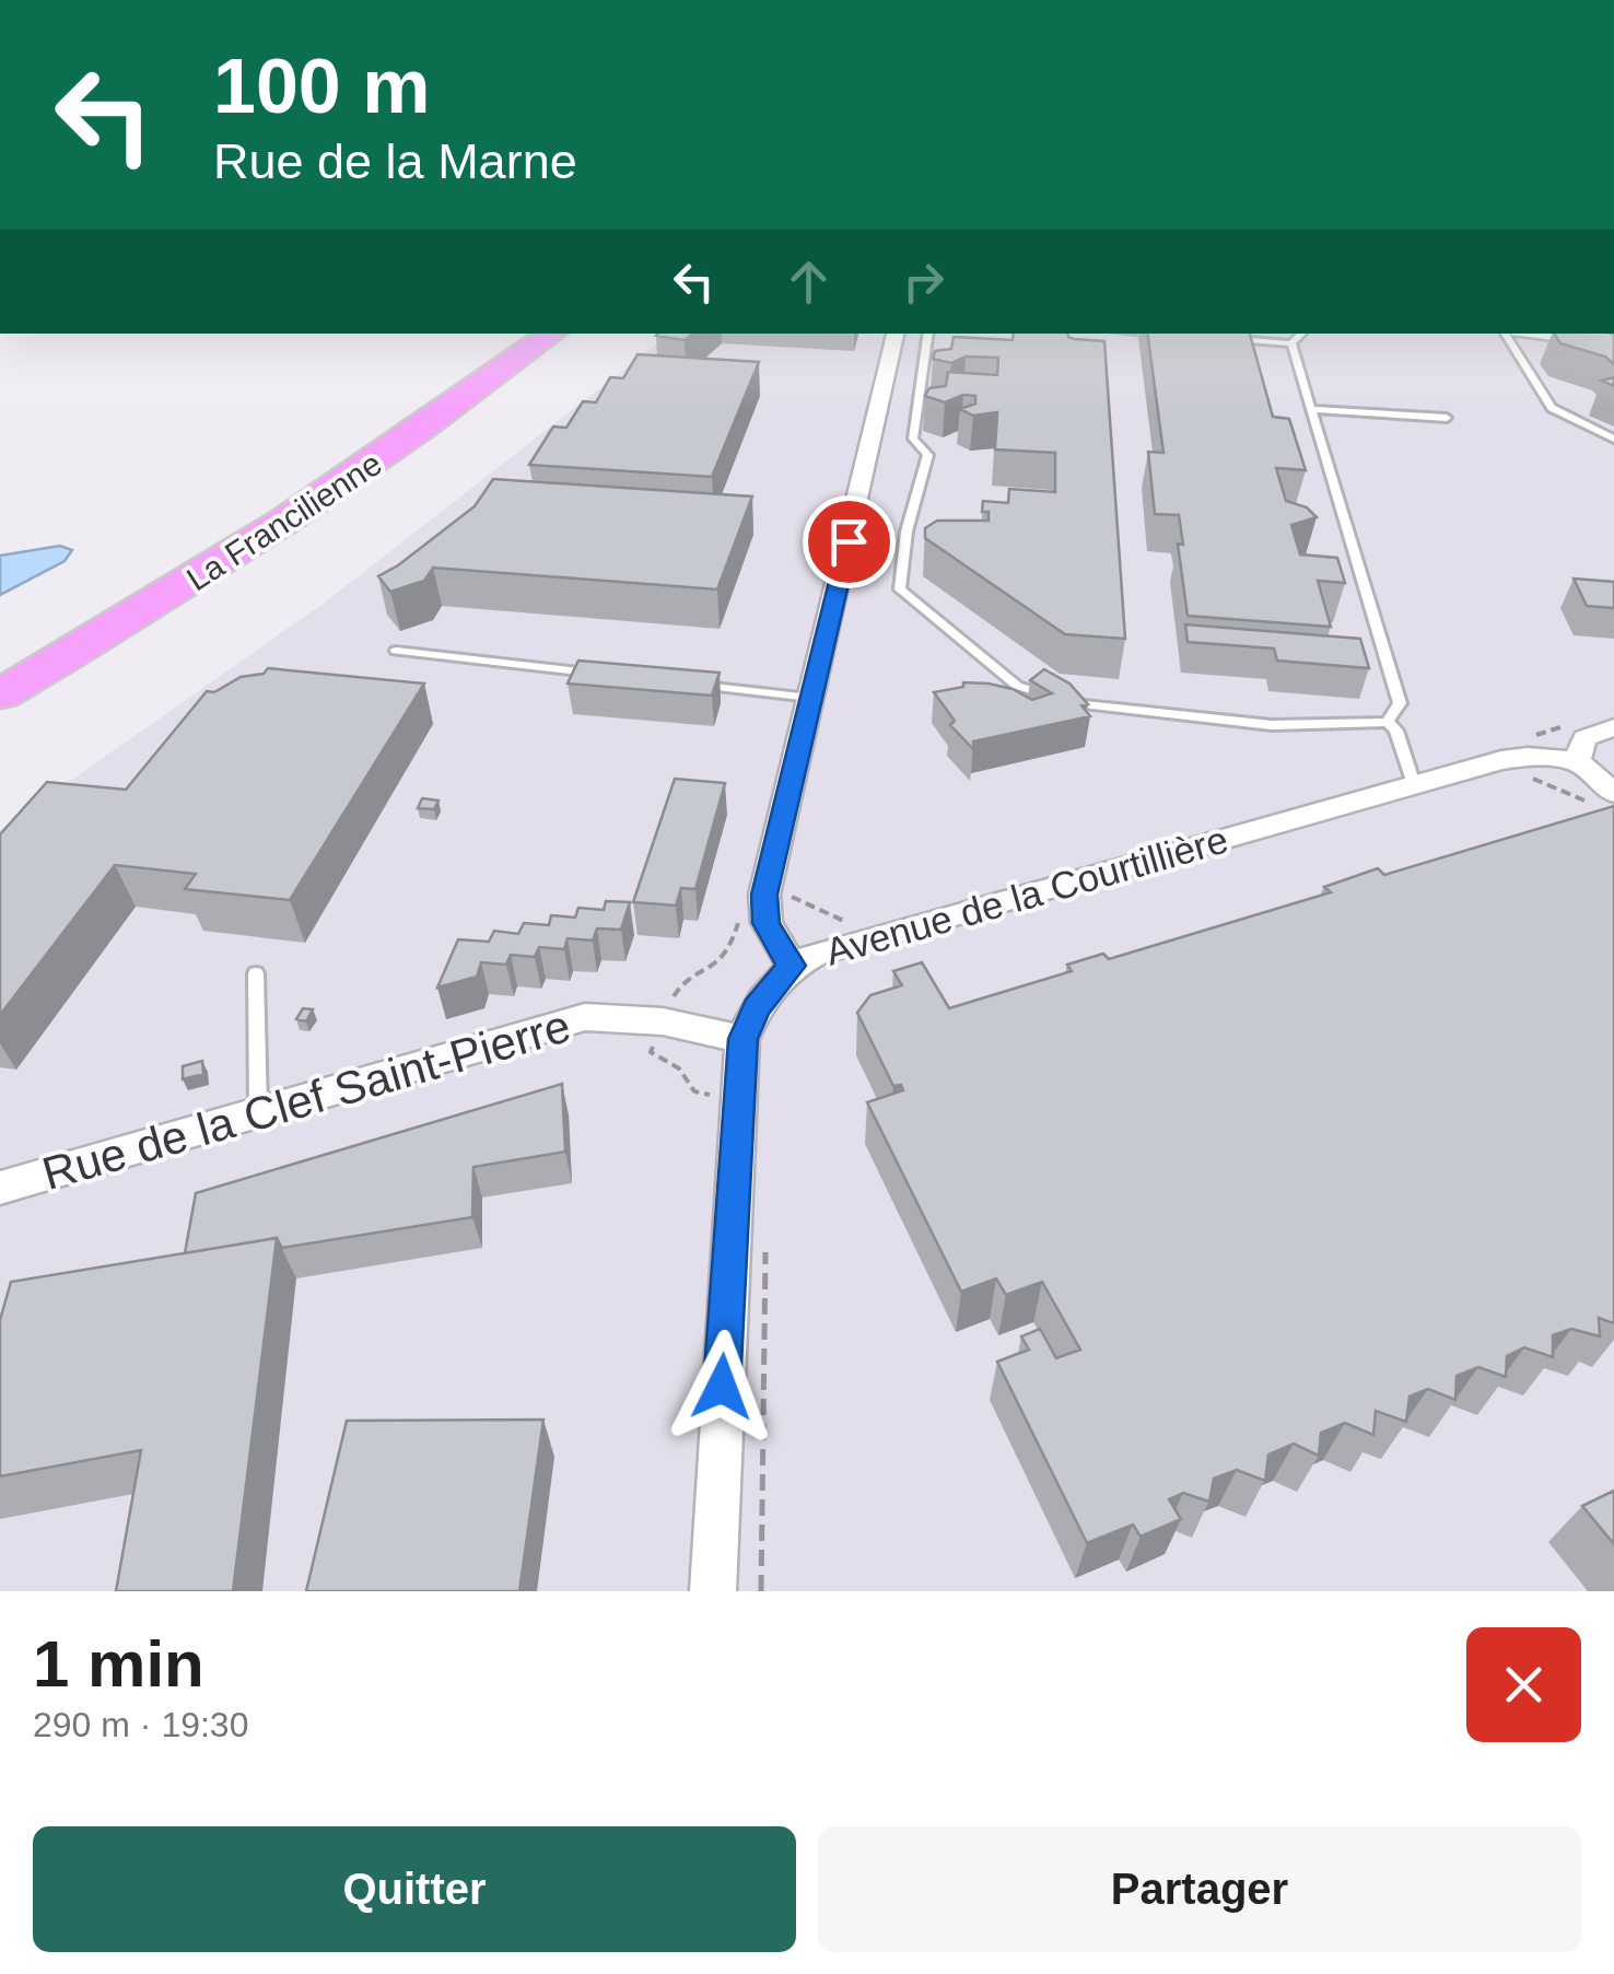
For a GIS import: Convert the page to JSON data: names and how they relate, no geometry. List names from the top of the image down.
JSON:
{
  "streets": {
    "highway": ["La Francilienne"],
    "street": ["Avenue de la Courtillière", "Rue de la Clef Saint-Pierre"]
  },
  "crossings": [
    ["Avenue de la Courtillière", "Rue de la Clef Saint-Pierre"]
  ],
  "page": {
    "turn": ["100 m", "Rue de la Marne"],
    "heading": ["1 min", "290 m · 19:30"],
    "buttons": ["Quitter", "Partager"]
  }
}
